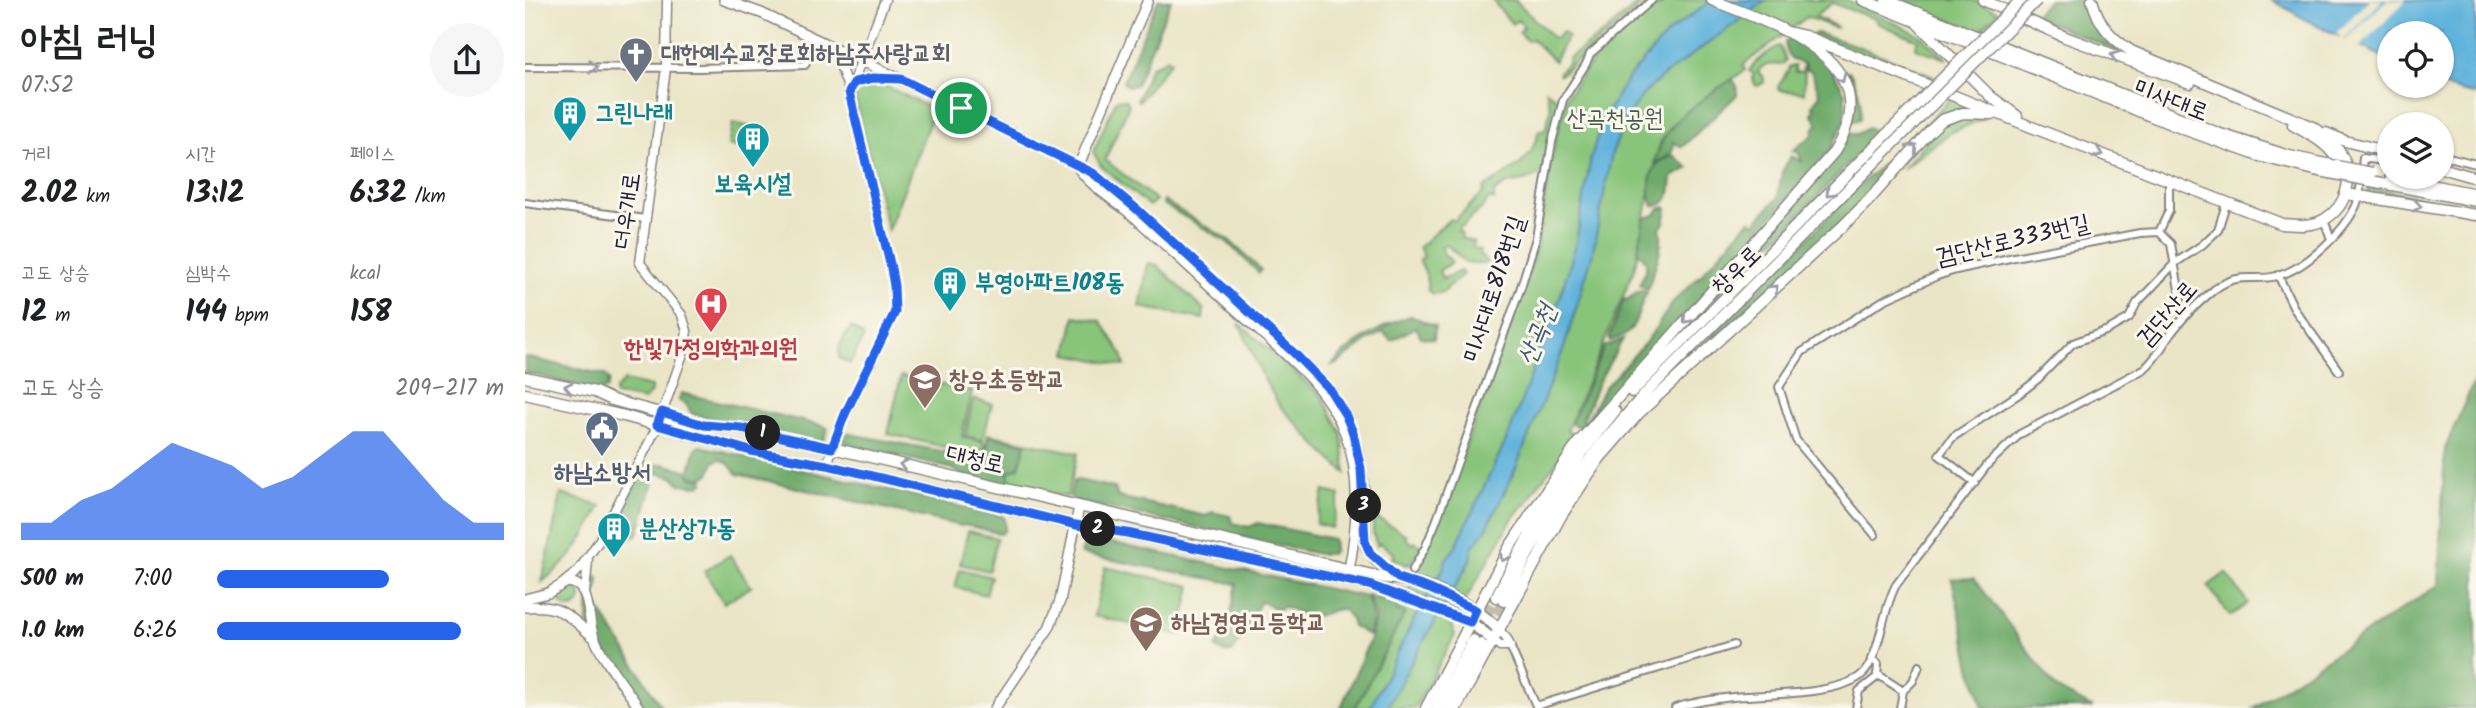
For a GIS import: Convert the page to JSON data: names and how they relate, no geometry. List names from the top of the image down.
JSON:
{
  "streets": {
    "main road": ["미사대로", "창우로", "대청로"],
    "street": [
      "더우개로",
      "검단산로333번길",
      "미사대로818번길",
      "검단산로"
    ]
  },
  "crossings": [
    ["더우개로", "대청로"]
  ],
  "water": ["산곡천"],
  "parks": ["산곡천공원"],
  "places": {
    "church": ["대한예수교장로회하남주사랑교회"],
    "building": [
      "그린나래",
      "보육시설",
      "부영아파트108동",
      "분산상가동"
    ],
    "hospital": ["한빛가정의학과의원"],
    "school or university": ["창우초등학교", "하남경영고등학교"],
    "public building": ["하남소방서"]
  },
  "page": {
    "heading": ["아침 러닝", "07:52"],
    "stats": [
      ["거리", "2.02 km"],
      ["시간", "13:12"],
      ["페이스", "6:32 /km"],
      ["고도 상승", "12 m"],
      ["심박수", "144 bpm"],
      ["kcal", "158"]
    ],
    "chart": ["고도 상승", "209–217 m"],
    "pins": ["1", "3", "2"],
    "list": [
      {
        "name": "500 m",
        "note": "7:00"
      },
      {
        "name": "1.0 km",
        "note": "6:26"
      }
    ]
  }
}
